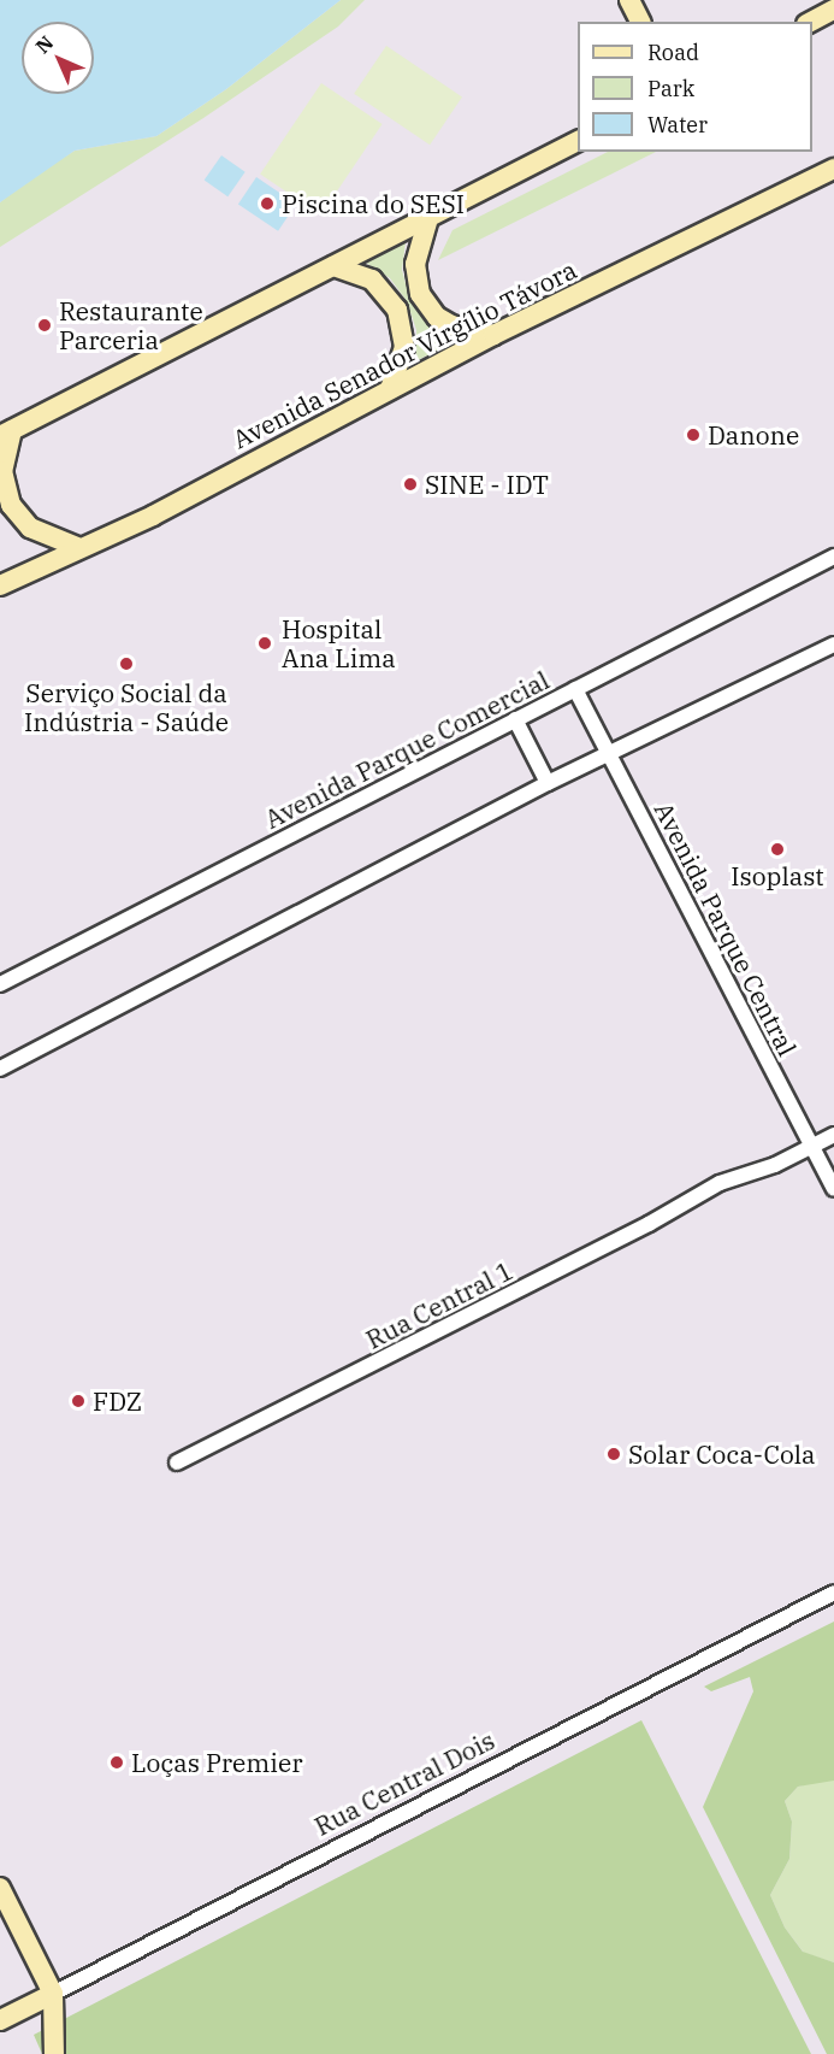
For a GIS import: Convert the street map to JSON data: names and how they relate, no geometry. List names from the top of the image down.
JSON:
{
  "streets": {
    "main road": ["Avenida Senador Virgílio Távora", "Rua Central Dois"],
    "street": ["Avenida Parque Comercial", "Avenida Parque Central", "Rua Central 1"]
  },
  "crossings": [
    ["Avenida Parque Comercial", "Avenida Parque Central"],
    ["Avenida Parque Central", "Rua Central 1"]
  ],
  "places": [
    "Piscina do SESI",
    "Restaurante Parceria",
    "Danone",
    "SINE - IDT",
    "Hospital Ana Lima",
    "Serviço Social da Indústria - Saúde",
    "Isoplast",
    "FDZ",
    "Solar Coca-Cola",
    "Loças Premier"
  ],
  "legend": ["Road", "Park", "Water"],
  "north": "top left"
}
